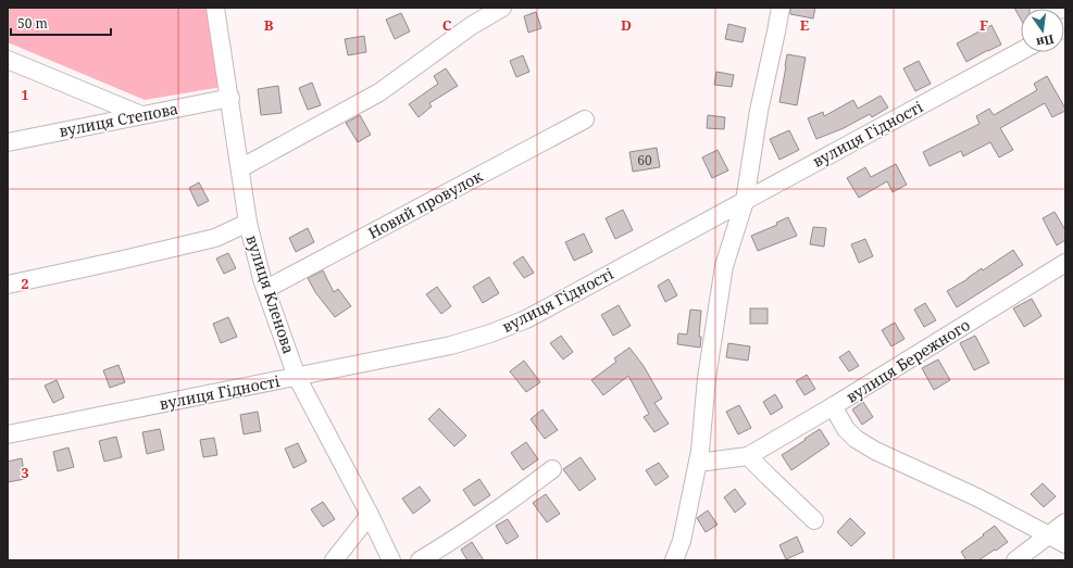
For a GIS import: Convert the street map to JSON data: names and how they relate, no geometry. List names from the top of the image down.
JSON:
{
  "streets": {
    "street": [
      "вулиця Степова",
      "вулиця Гідності",
      "Новий провулок",
      "вулиця Кленова",
      "вулиця Бережного"
    ]
  },
  "crossings": [
    ["вулиця Степова", "вулиця Кленова"],
    ["вулиця Гідності", "вулиця Кленова"],
    ["Новий провулок", "вулиця Кленова"]
  ],
  "house_numbers": ["60"],
  "scale_bar": "50 m",
  "north": "bottom",
  "grid": {
    "columns": [
      "B",
      "C",
      "D",
      "E",
      "F"
    ],
    "rows": ["1", "2", "3"]
  }
}
